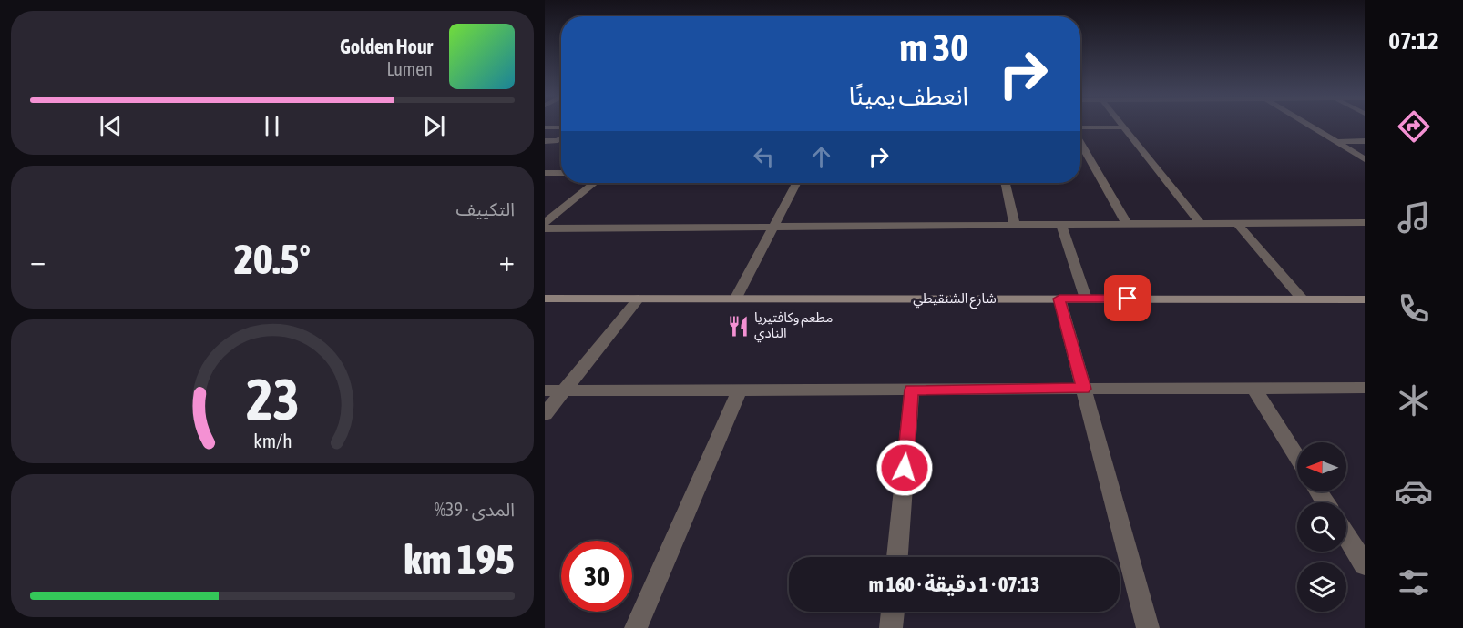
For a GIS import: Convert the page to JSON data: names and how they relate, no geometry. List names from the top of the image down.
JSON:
{
  "streets": {
    "street": ["شارع الشنقيطي"]
  },
  "places": {
    "restaurant": ["مطعم وكافتيريا النادي"]
  },
  "north": "left",
  "page": {
    "tabs": "07:12",
    "turn": ["30 m", "انعطف يمينًا"],
    "song": ["Golden Hour", "Lumen"],
    "tile": [
      "التكييف",
      ["المدى · 39%", "195 km"]
    ],
    "heat": ["−", "20.5°", "+"],
    "limit": "30",
    "trip": "07:13 · 1 دقيقة · 160 m",
    "gauge": ["23", "km/h"]
  }
}
